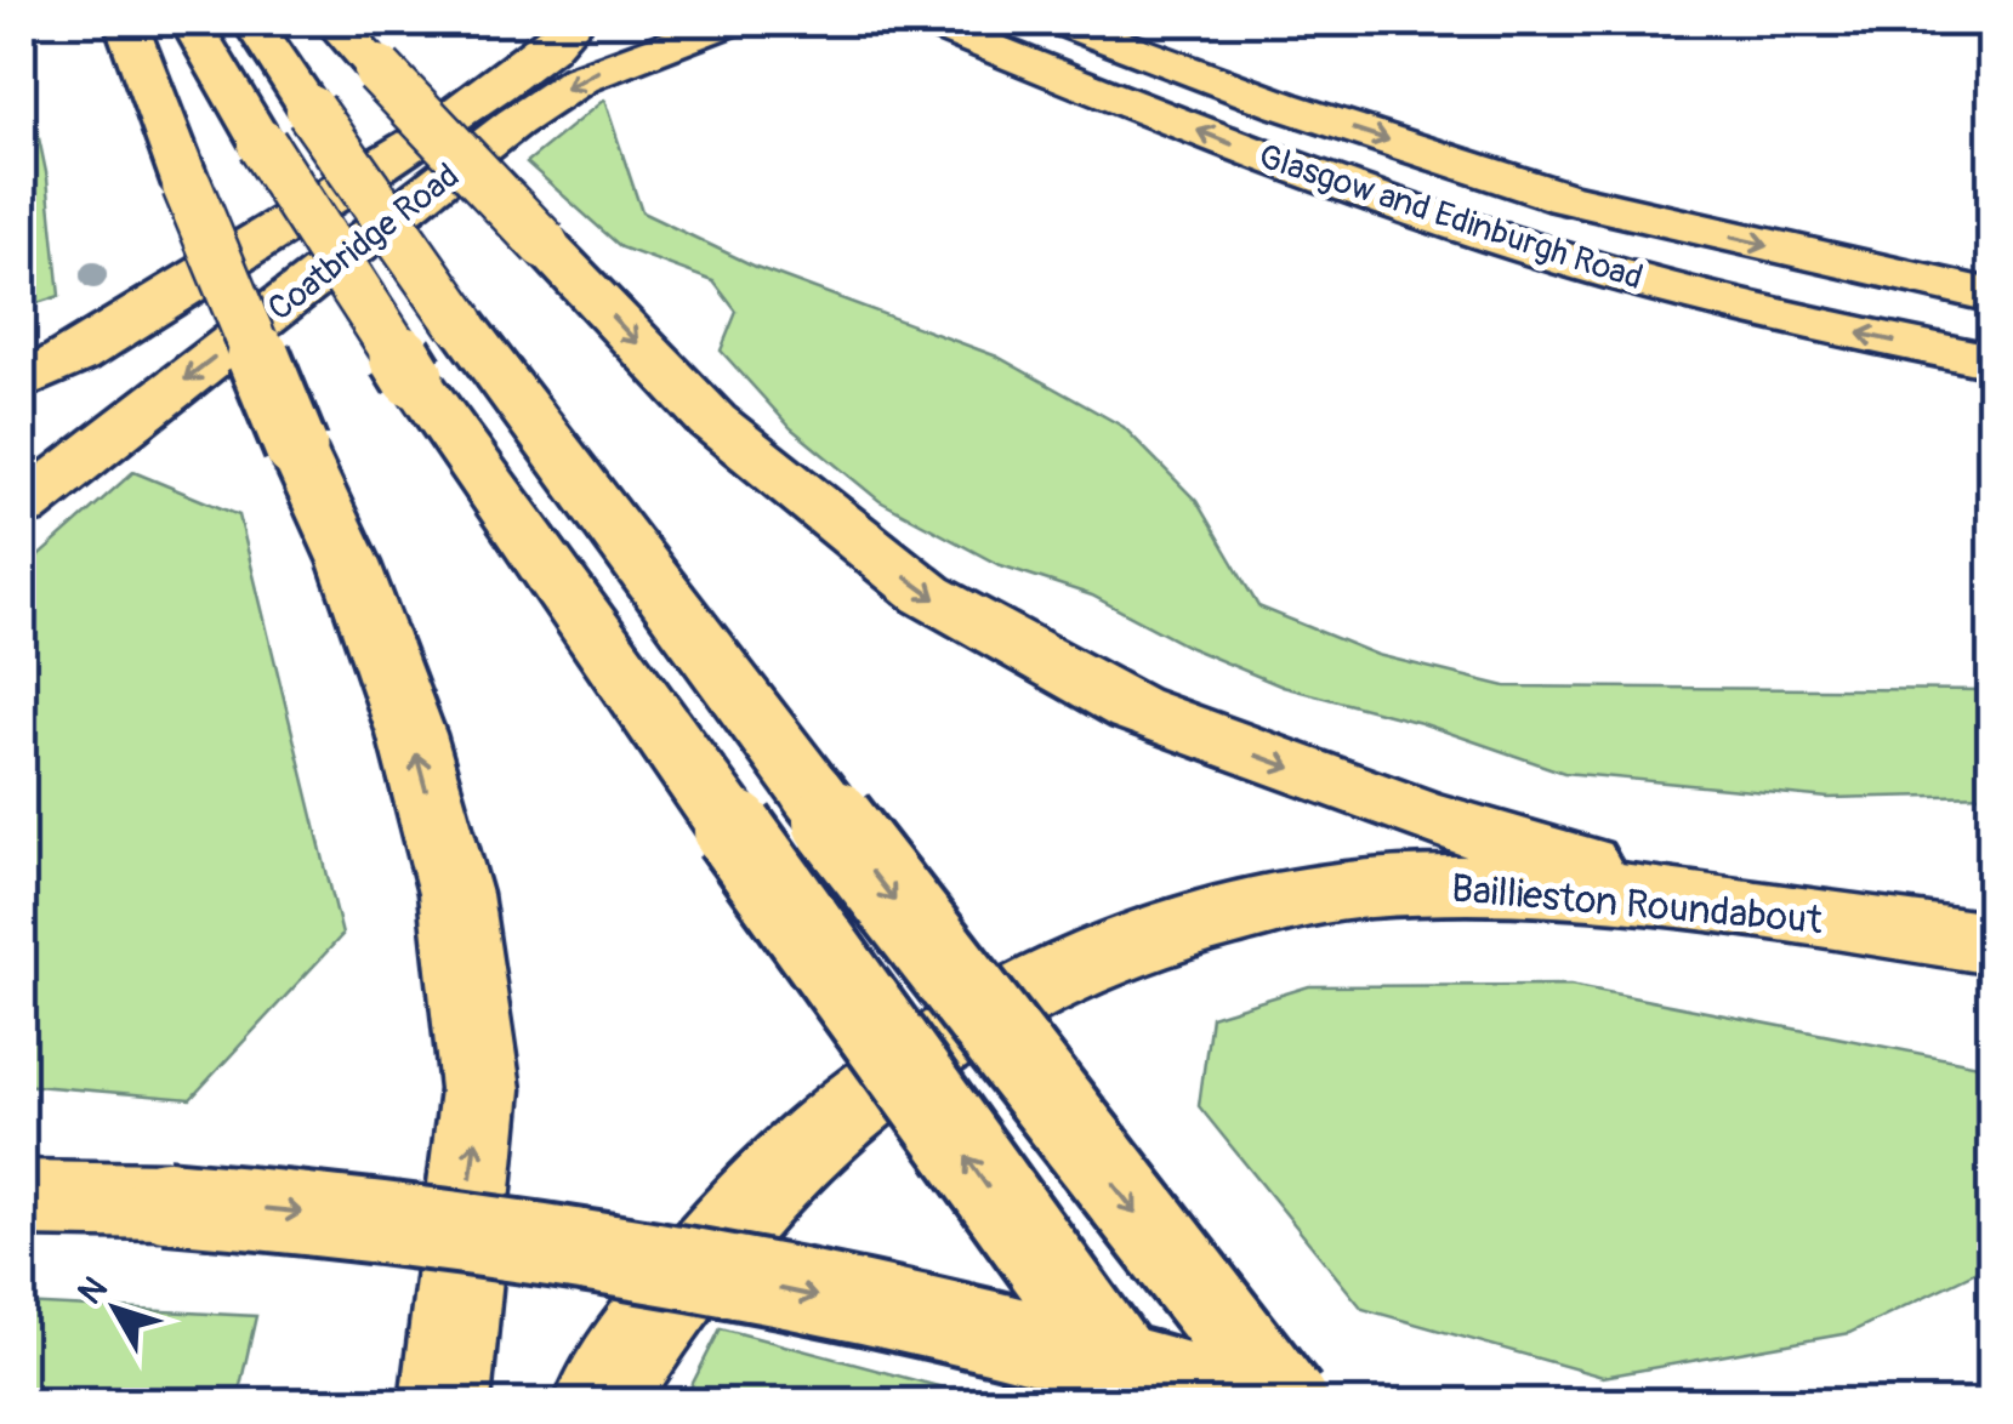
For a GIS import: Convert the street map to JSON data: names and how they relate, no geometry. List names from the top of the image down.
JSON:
{
  "streets": {
    "highway": ["Glasgow and Edinburgh Road", "Coatbridge Road", "Baillieston Roundabout"]
  },
  "north": "top left"
}
